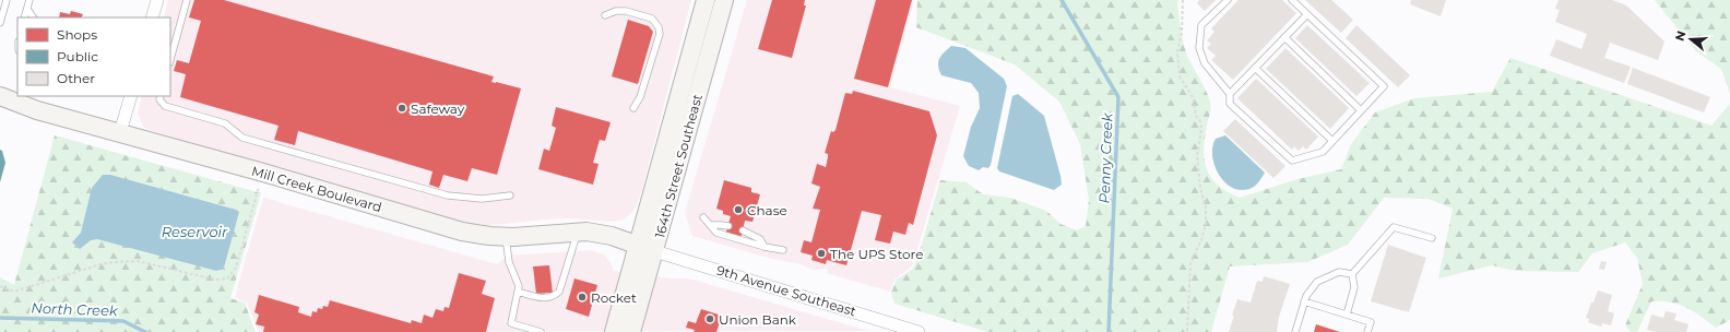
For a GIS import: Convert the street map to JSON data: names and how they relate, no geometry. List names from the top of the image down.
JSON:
{
  "streets": {
    "main road": ["164th Street Southeast", "Mill Creek Boulevard"],
    "street": ["9th Avenue Southeast"]
  },
  "crossings": [
    ["164th Street Southeast", "Mill Creek Boulevard"],
    ["164th Street Southeast", "9th Avenue Southeast"],
    ["Mill Creek Boulevard", "9th Avenue Southeast"]
  ],
  "water": ["Penny Creek", "Reservoir", "North Creek"],
  "places": [
    "Safeway",
    "Chase",
    "The UPS Store",
    "Rocket",
    "Union Bank"
  ],
  "legend": ["Shops", "Public", "Other"],
  "north": "left"
}
